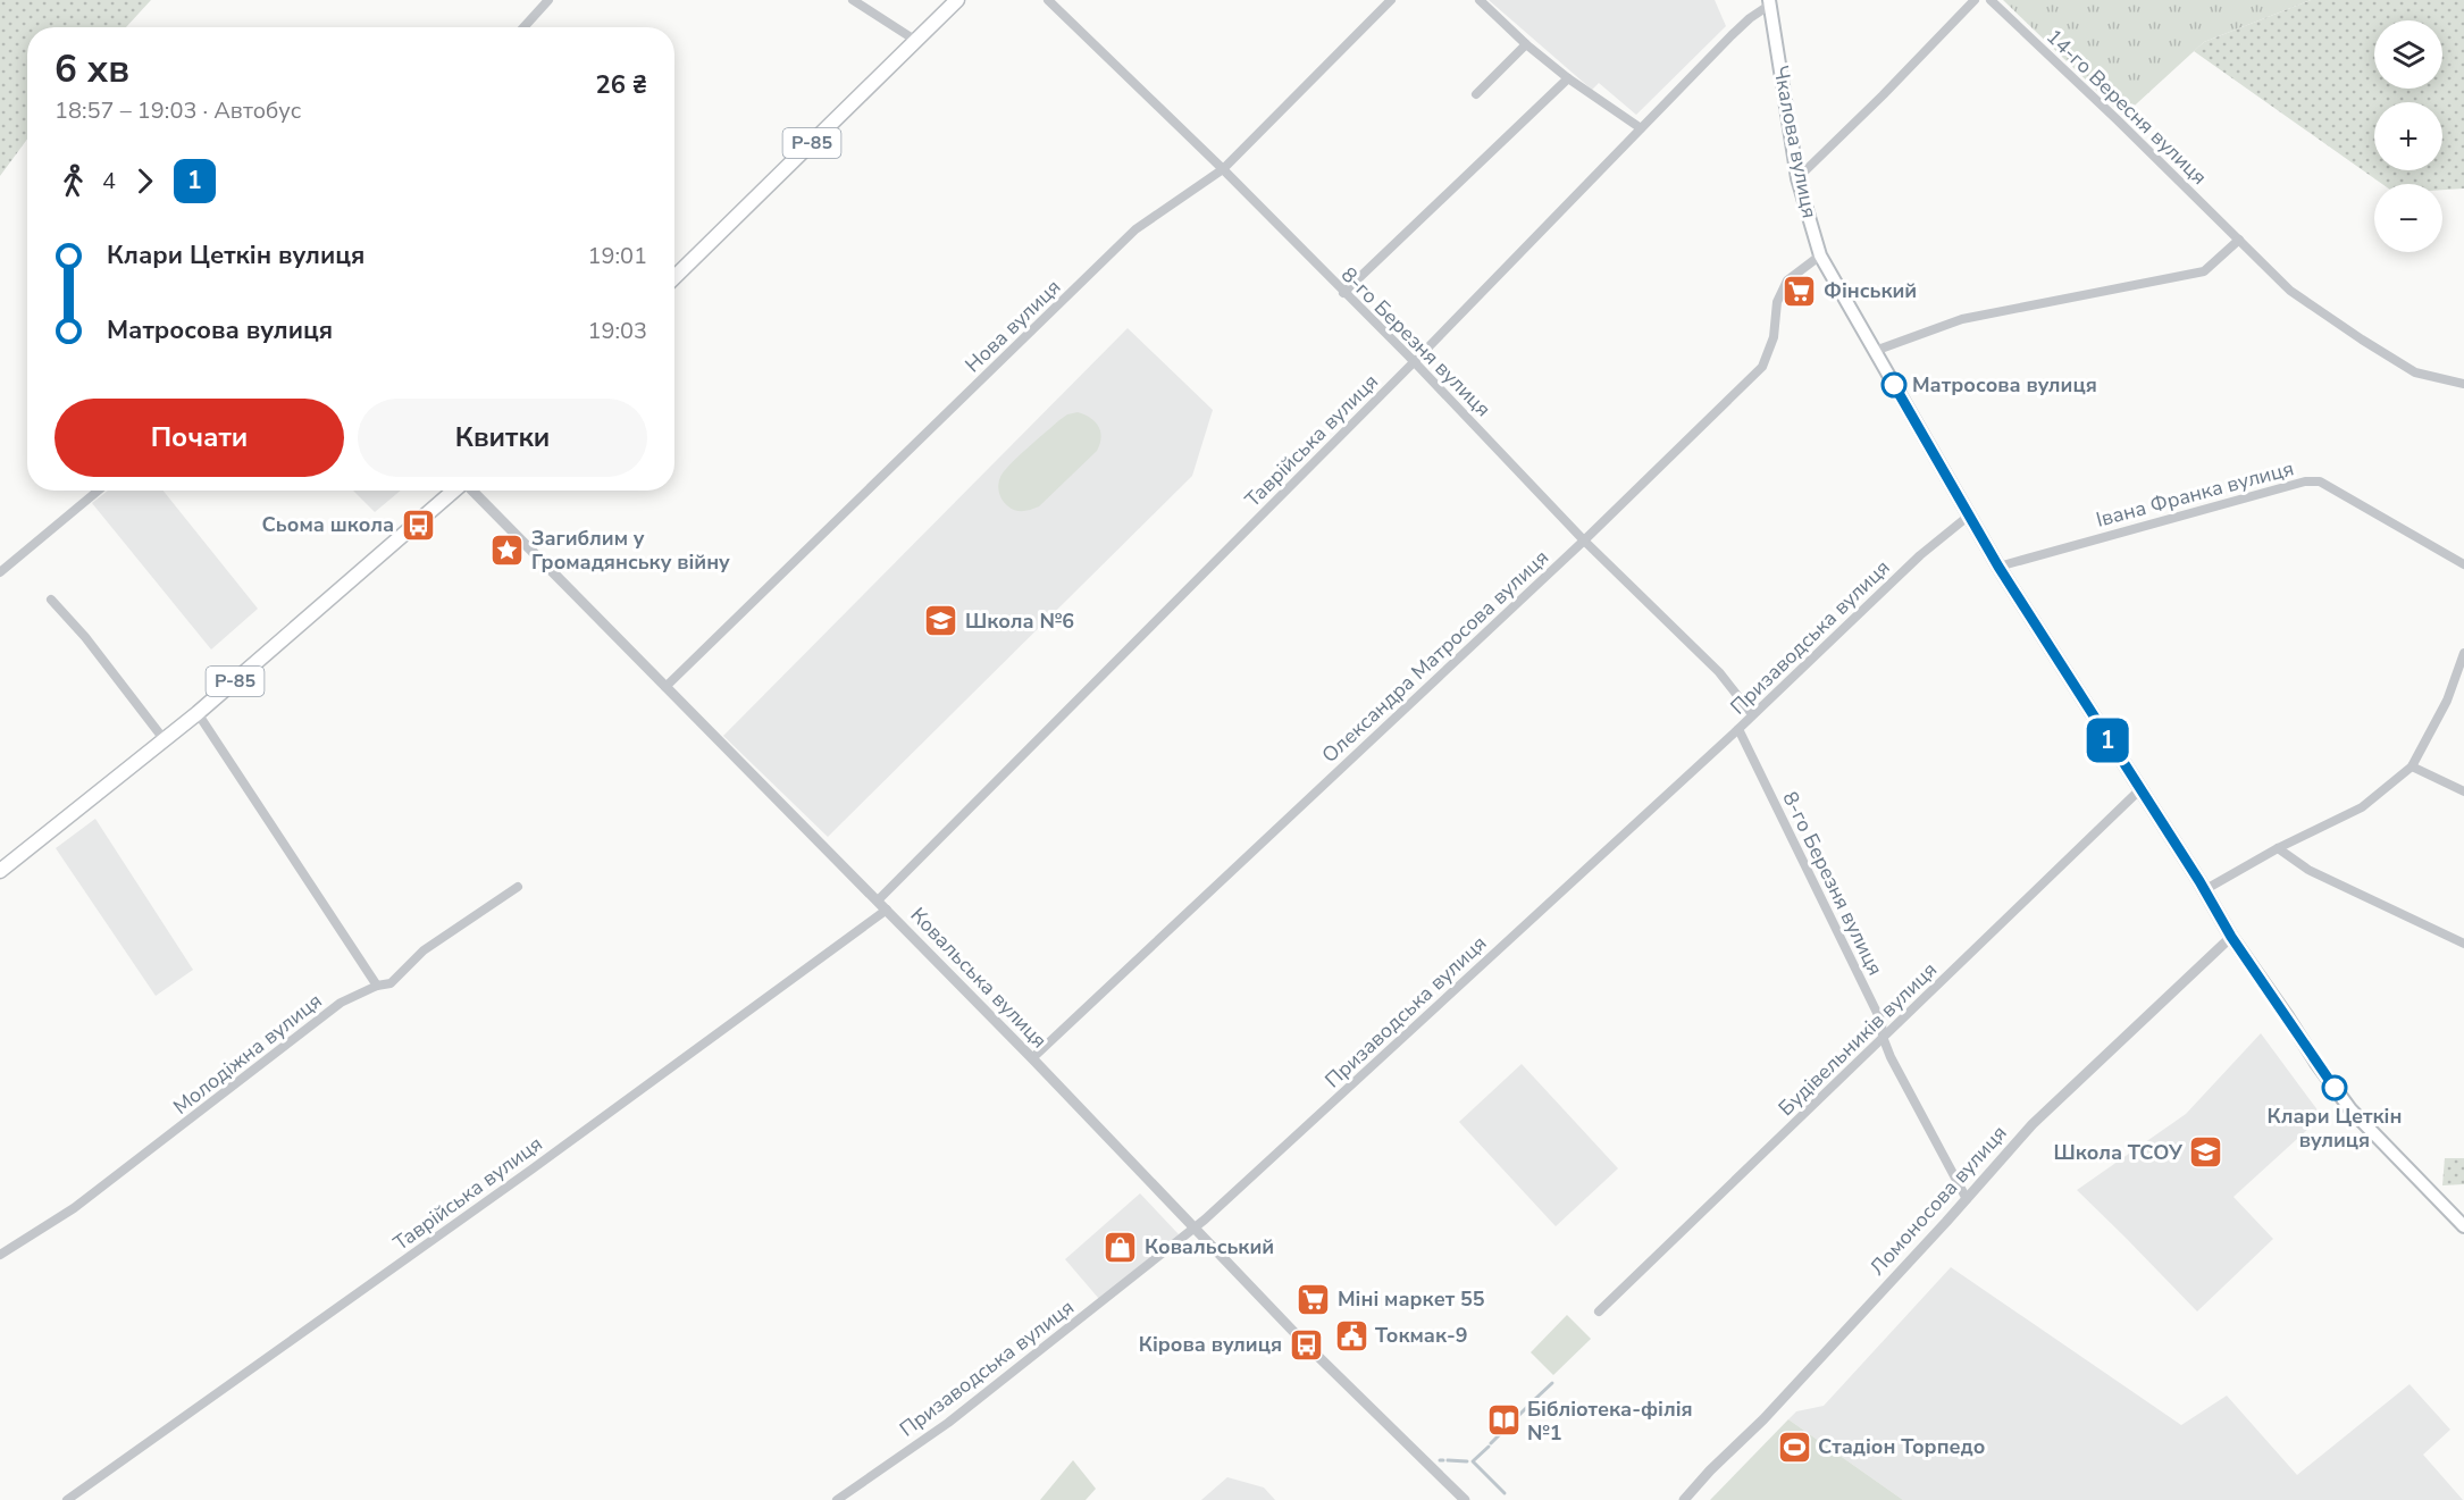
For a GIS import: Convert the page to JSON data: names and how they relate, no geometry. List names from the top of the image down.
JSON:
{
  "streets": {
    "main road": ["Чкалова вулиця", "Р-85"],
    "street": [
      "14-го Вересня вулиця",
      "Нова вулиця",
      "8-го Березня вулиця",
      "Таврійська вулиця",
      "Івана Франка вулиця",
      "Призаводська вулиця",
      "Олександра Матросова вулиця",
      "Ковальська вулиця",
      "Будівельників вулиця",
      "Молодіжна вулиця",
      "Ломоносова вулиця"
    ]
  },
  "crossings": [
    ["Чкалова вулиця", "Таврійська вулиця"],
    ["Чкалова вулиця", "Івана Франка вулиця"],
    ["Чкалова вулиця", "Призаводська вулиця"],
    ["Чкалова вулиця", "Олександра Матросова вулиця"],
    ["Чкалова вулиця", "Будівельників вулиця"],
    ["Чкалова вулиця", "Ломоносова вулиця"],
    ["Нова вулиця", "8-го Березня вулиця"],
    ["Нова вулиця", "Ковальська вулиця"],
    ["8-го Березня вулиця", "Таврійська вулиця"],
    ["8-го Березня вулиця", "Призаводська вулиця"],
    ["8-го Березня вулиця", "Олександра Матросова вулиця"],
    ["8-го Березня вулиця", "Будівельників вулиця"],
    ["8-го Березня вулиця", "Ломоносова вулиця"],
    ["Таврійська вулиця", "Ковальська вулиця"],
    ["Призаводська вулиця", "Ковальська вулиця"],
    ["Олександра Матросова вулиця", "Ковальська вулиця"]
  ],
  "places": {
    "supermarket": ["Фінський", "Міні маркет 55"],
    "other": ["Матросова вулиця", "Клари Цеткін вулиця"],
    "bus stop": ["Сьома школа", "Кірова вулиця"],
    "place": ["Загиблим у Громадянську війну"],
    "school or university": ["Школа №6", "Школа ТСОУ"],
    "shop": ["Ковальський"],
    "public building": ["Токмак-9"],
    "library": ["Бібліотека-філія №1"],
    "sports": ["Стадіон Торпедо"]
  },
  "lines": ["bus line 1"],
  "page": {
    "on_map": "1",
    "map_buttons": ["+", "−"],
    "heading": ["6 хв", "18:57 – 19:03 · Автобус", "26 ₴"],
    "legs": ["4", "1"],
    "list": [
      {
        "name": "Клари Цеткін вулиця",
        "value": "19:01"
      },
      {
        "name": "Матросова вулиця",
        "value": "19:03"
      }
    ],
    "buttons": ["Почати", "Квитки"]
  }
}
